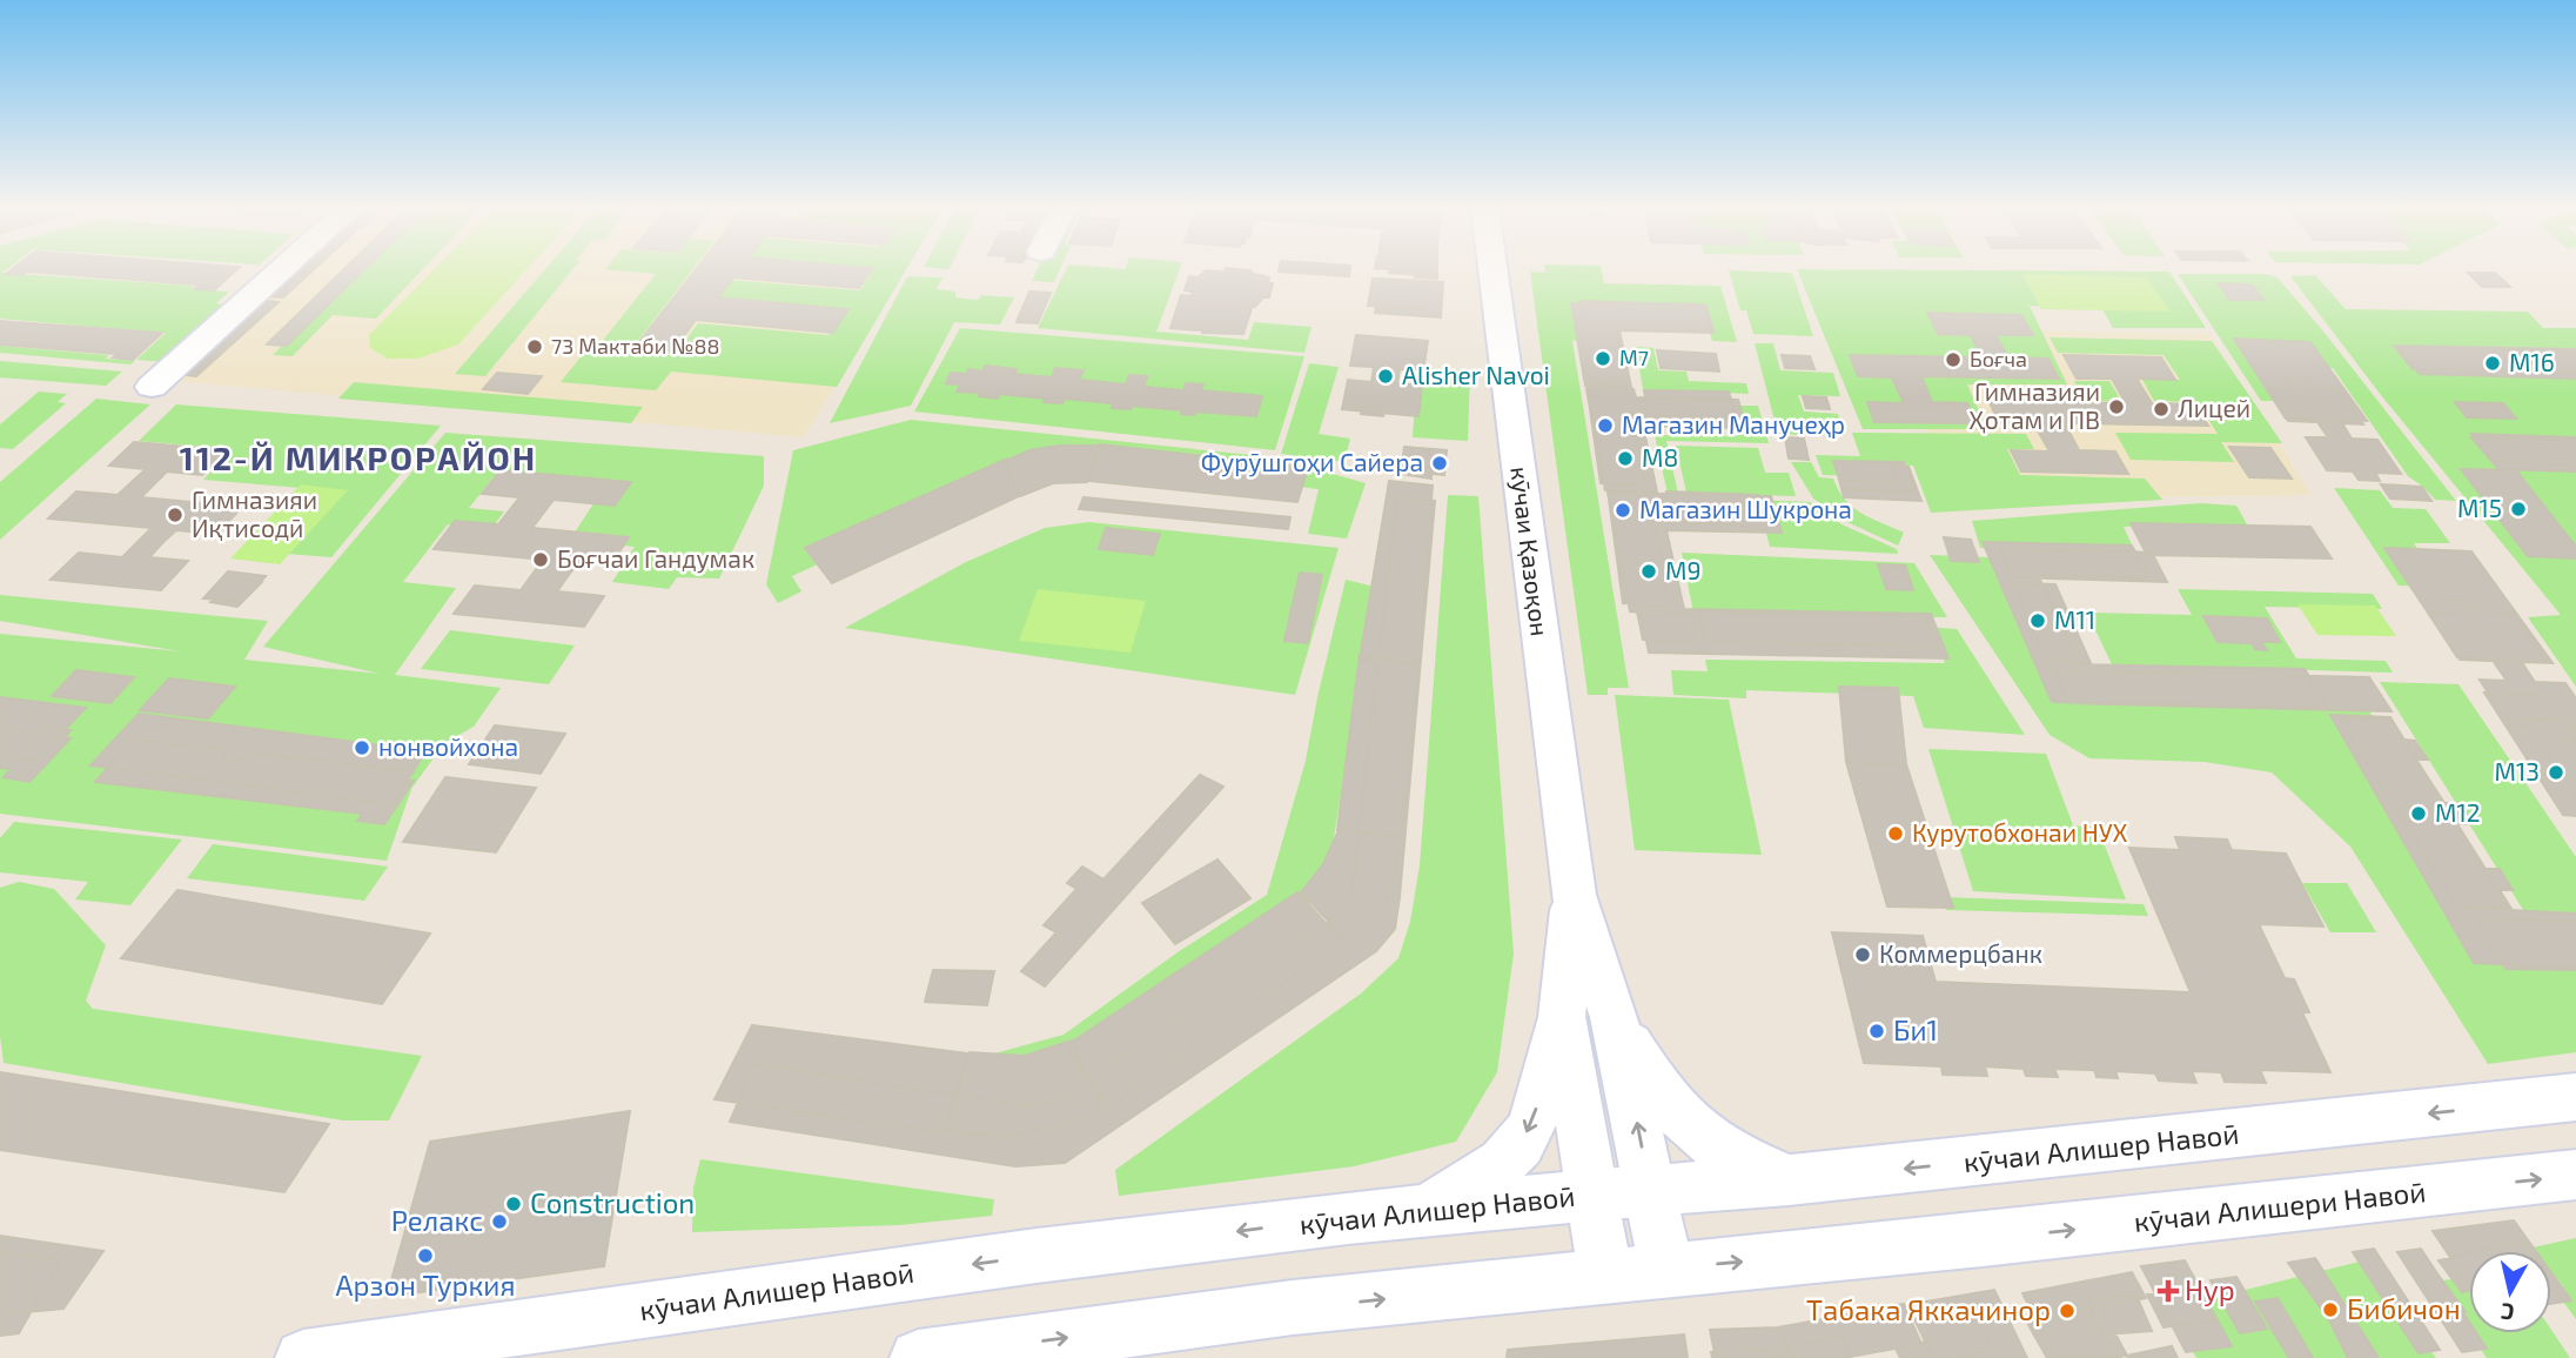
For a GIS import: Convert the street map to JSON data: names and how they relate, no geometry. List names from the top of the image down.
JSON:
{
  "streets": {
    "street": ["кӯчаи Қазоқон", "кӯчаи Алишер Навоӣ", "кӯчаи Алишери Навоӣ"]
  },
  "crossings": [
    ["кӯчаи Қазоқон", "кӯчаи Алишер Навоӣ"],
    ["кӯчаи Қазоқон", "кӯчаи Алишери Навоӣ"]
  ],
  "one_way": ["кӯчаи Алишер Навоӣ", "кӯчаи Алишери Навоӣ"],
  "districts": ["112-Й МИКРОРАЙОН"],
  "places": {
    "other": [
      "73 Мактаби №88",
      "М7",
      "Боғча",
      "М16",
      "Alisher Navoi",
      "Гимназияи Ҳотам и ПВ",
      "Лицей",
      "Магазин Манучеҳр",
      "М8",
      "Фурӯшгоҳи Сайера",
      "М15",
      "Магазин Шукрона",
      "Гимназияи Иқтисодӣ",
      "Боғчаи Гандумак",
      "М9",
      "М11",
      "нонвойхона",
      "М13",
      "М12",
      "Курутобхонаи НУХ",
      "Коммерцбанк",
      "Би1",
      "Construction",
      "Релакс",
      "Арзон Туркия",
      "Бибичон",
      "Табака Яккачинор"
    ],
    "health": ["Нур"]
  },
  "north": "bottom"
}
